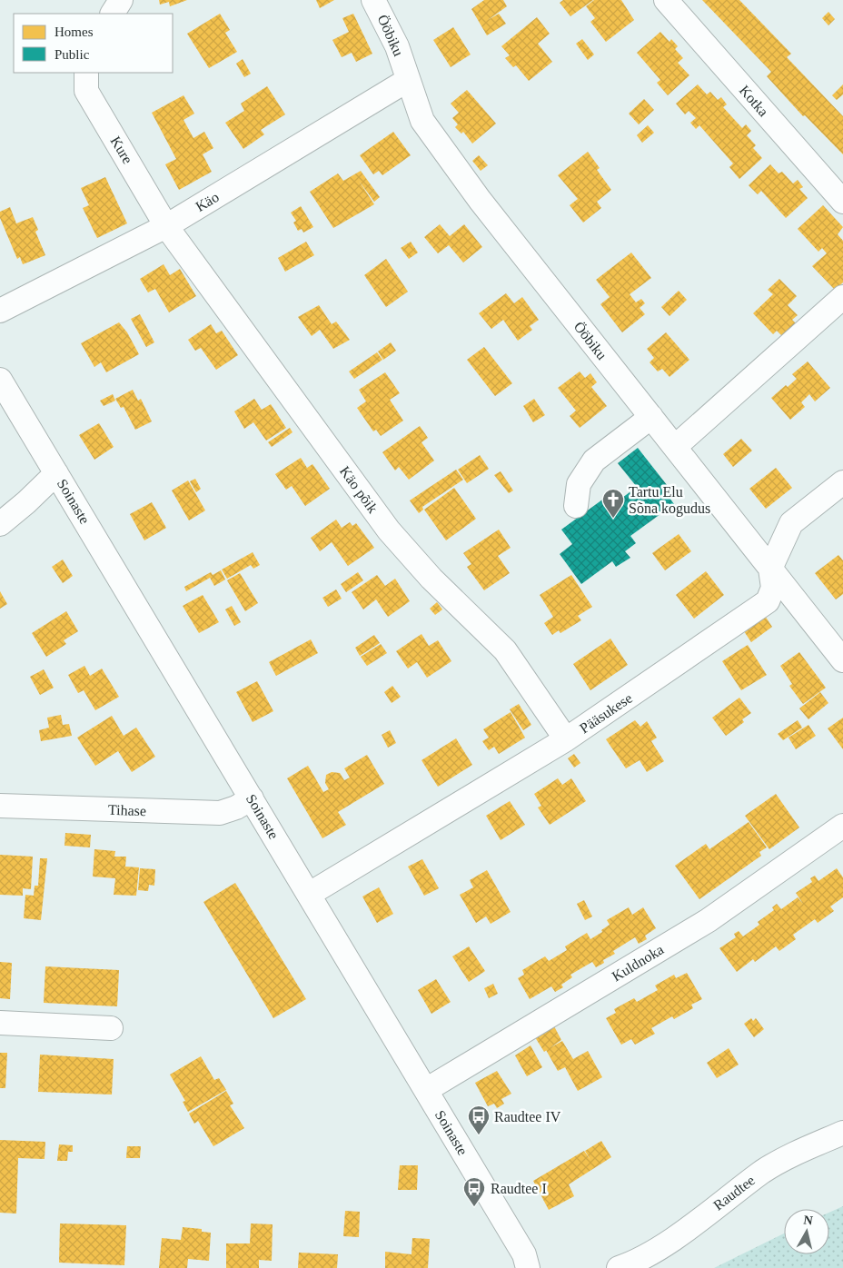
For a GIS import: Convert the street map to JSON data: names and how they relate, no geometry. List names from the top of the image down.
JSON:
{
  "streets": {
    "street": [
      "Ööbiku",
      "Kotka",
      "Kure",
      "Käo",
      "Käo põik",
      "Soinaste",
      "Pääsukese",
      "Tihase",
      "Kuldnoka",
      "Raudtee"
    ]
  },
  "crossings": [
    ["Ööbiku", "Käo"],
    ["Ööbiku", "Pääsukese"],
    ["Kure", "Käo"],
    ["Kure", "Käo põik"],
    ["Käo", "Käo põik"],
    ["Käo põik", "Pääsukese"],
    ["Soinaste", "Pääsukese"],
    ["Soinaste", "Tihase"],
    ["Soinaste", "Kuldnoka"]
  ],
  "places": {
    "church": ["Tartu Elu Sõna kogudus"],
    "bus stop": ["Raudtee IV", "Raudtee I"]
  },
  "legend": ["Homes", "Public"],
  "north": "top"
}
